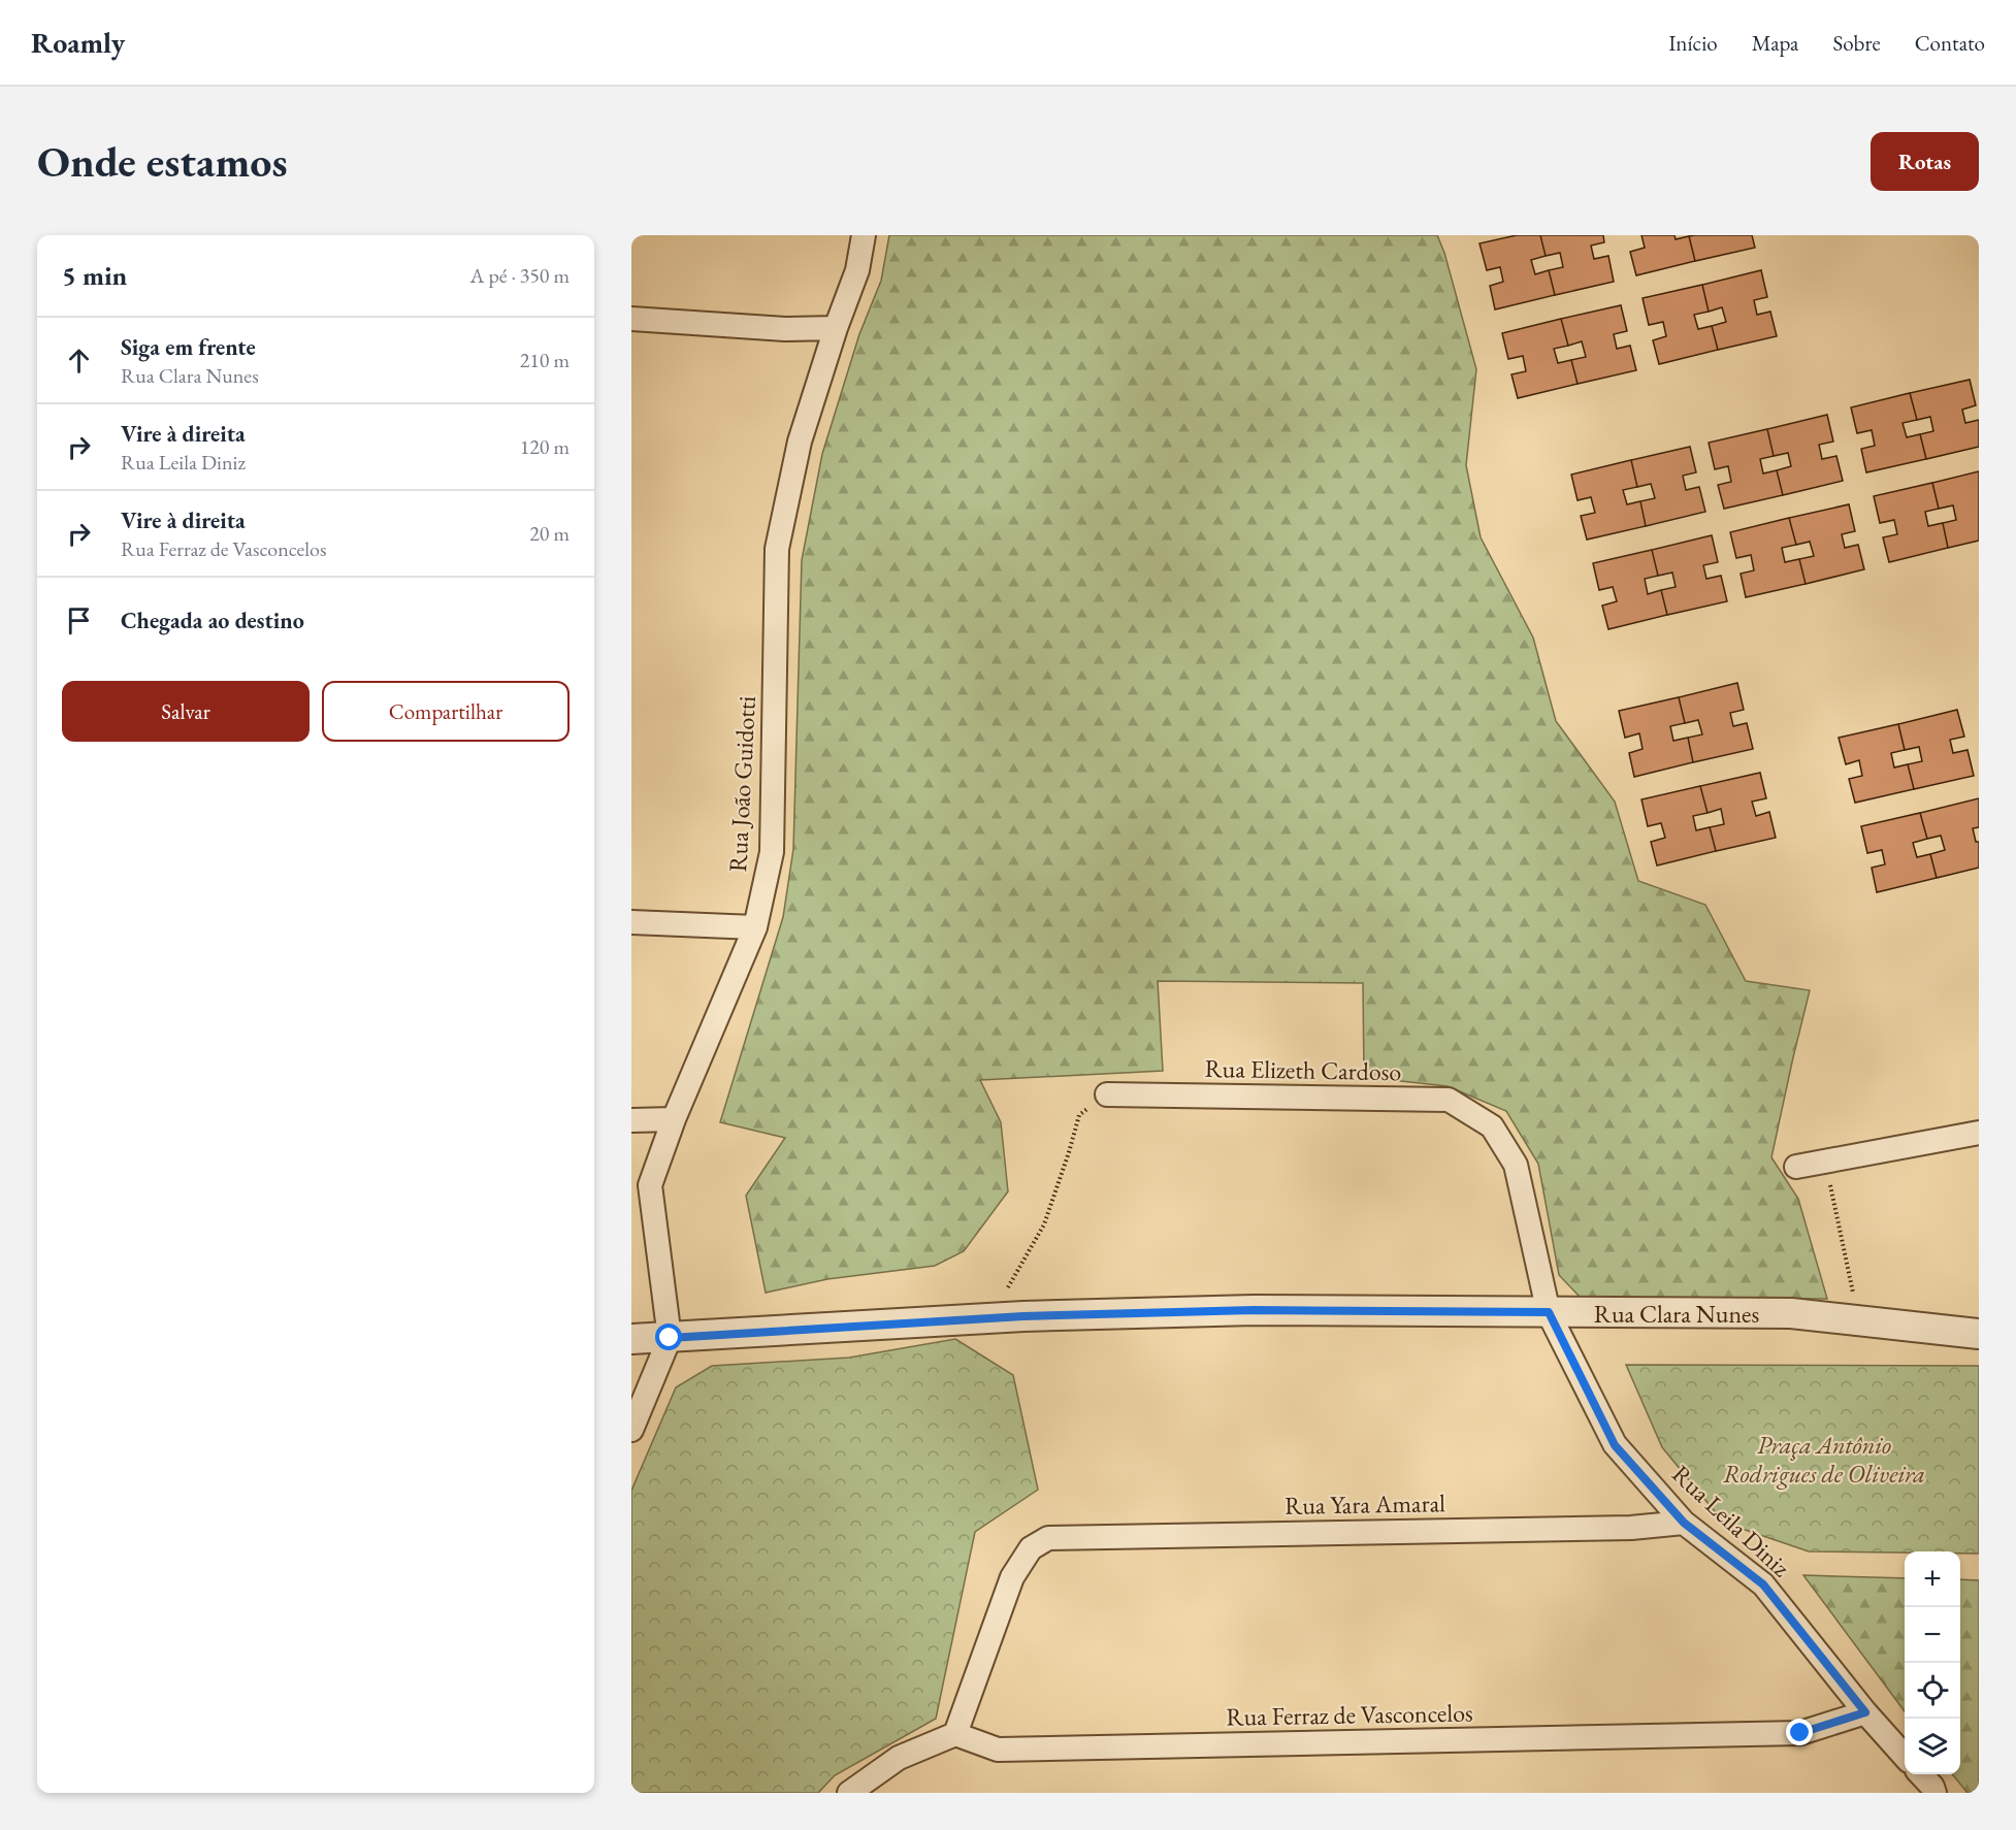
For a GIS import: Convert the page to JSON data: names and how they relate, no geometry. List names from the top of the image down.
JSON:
{
  "streets": {
    "street": [
      "Rua João Guidotti",
      "Rua Elizeth Cardoso",
      "Rua Clara Nunes",
      "Rua Yara Amaral",
      "Rua Leila Diniz",
      "Rua Ferraz de Vasconcelos"
    ]
  },
  "crossings": [
    ["Rua João Guidotti", "Rua Clara Nunes"],
    ["Rua Elizeth Cardoso", "Rua Leila Diniz"],
    ["Rua Clara Nunes", "Rua Leila Diniz"],
    ["Rua Yara Amaral", "Rua Leila Diniz"],
    ["Rua Yara Amaral", "Rua Ferraz de Vasconcelos"],
    ["Rua Leila Diniz", "Rua Ferraz de Vasconcelos"]
  ],
  "parks": ["Praça Antônio Rodrigues de Oliveira"],
  "page": {
    "header": "Roamly",
    "nav": [
      "Início",
      "Mapa",
      "Sobre",
      "Contato"
    ],
    "buttons": [
      "Rotas",
      ["Salvar", "Compartilhar"]
    ],
    "title": "Onde estamos",
    "heading": ["5 min", "A pé · 350 m"],
    "list": [
      ["Siga em frente", "Rua Clara Nunes", "210 m"],
      ["Vire à direita", "Rua Leila Diniz", "120 m"],
      ["Vire à direita", "Rua Ferraz de Vasconcelos", "20 m"],
      "Chegada ao destino"
    ],
    "map_buttons": ["+", "−"]
  }
}
